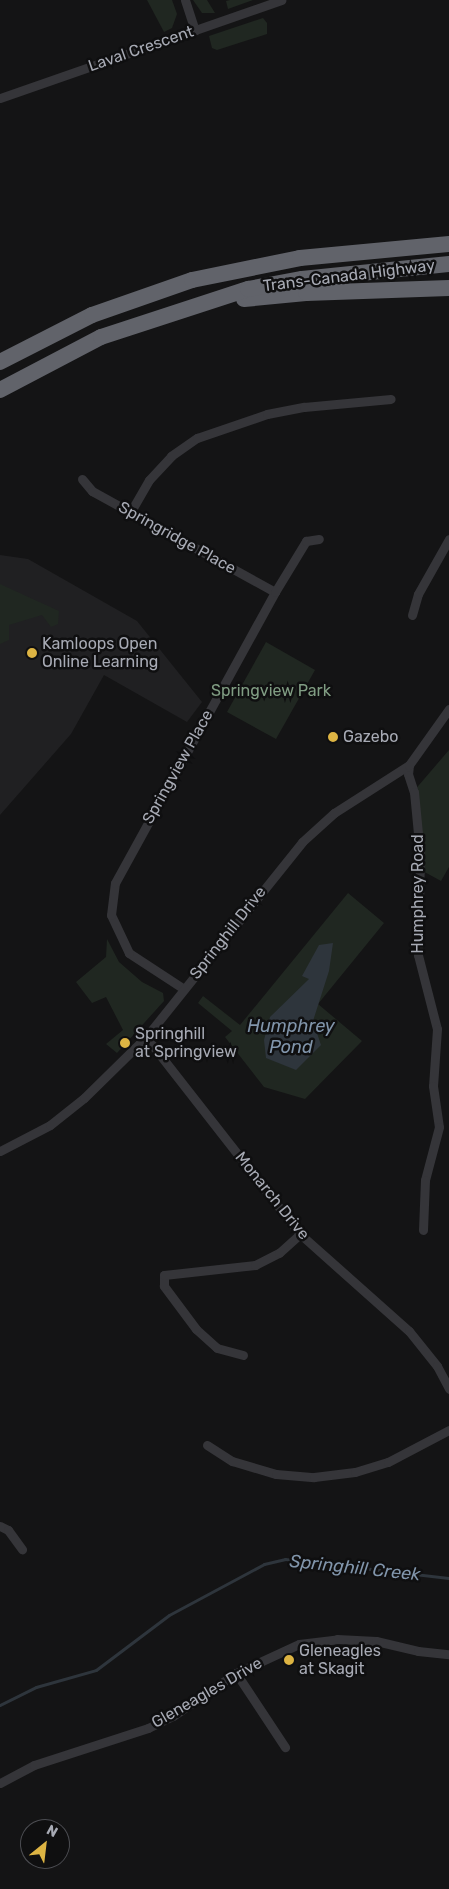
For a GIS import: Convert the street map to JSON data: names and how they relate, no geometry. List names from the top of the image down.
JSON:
{
  "streets": {
    "highway": ["Trans-Canada Highway"],
    "street": [
      "Laval Crescent",
      "Springridge Place",
      "Springview Place",
      "Humphrey Road",
      "Springhill Drive",
      "Monarch Drive",
      "Gleneagles Drive"
    ]
  },
  "crossings": [
    ["Springridge Place", "Springview Place"],
    ["Springview Place", "Springhill Drive"],
    ["Humphrey Road", "Springhill Drive"],
    ["Springhill Drive", "Monarch Drive"]
  ],
  "water": ["Humphrey Pond", "Springhill Creek"],
  "parks": ["Springview Park"],
  "places": [
    "Kamloops Open Online Learning",
    "Gazebo",
    "Springhill at Springview",
    "Gleneagles at Skagit"
  ],
  "north": "top right"
}
